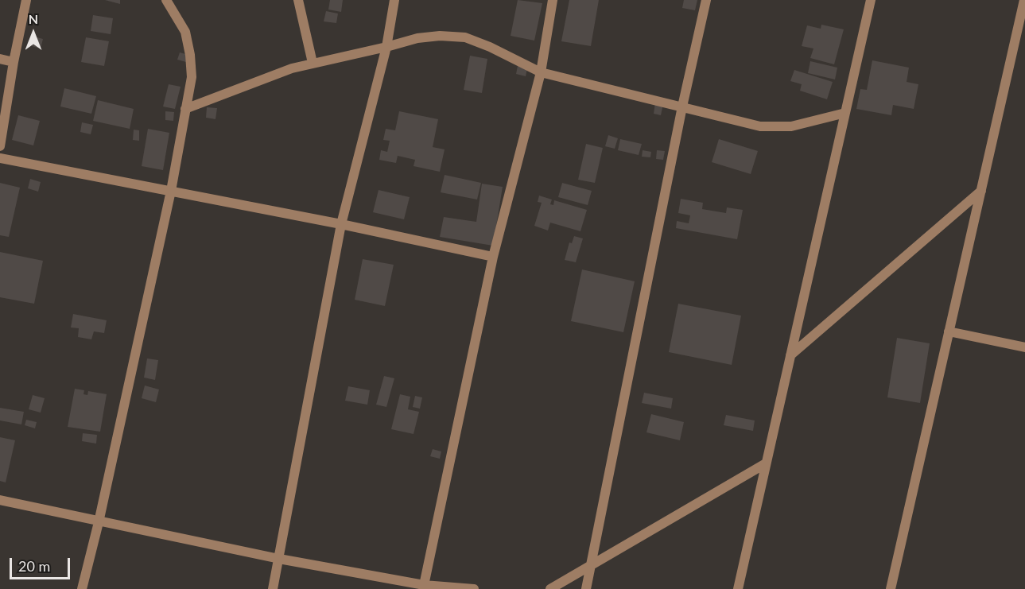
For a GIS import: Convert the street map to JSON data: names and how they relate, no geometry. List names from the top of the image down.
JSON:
{
  "scale_bar": "20 m",
  "north": "top"
}
